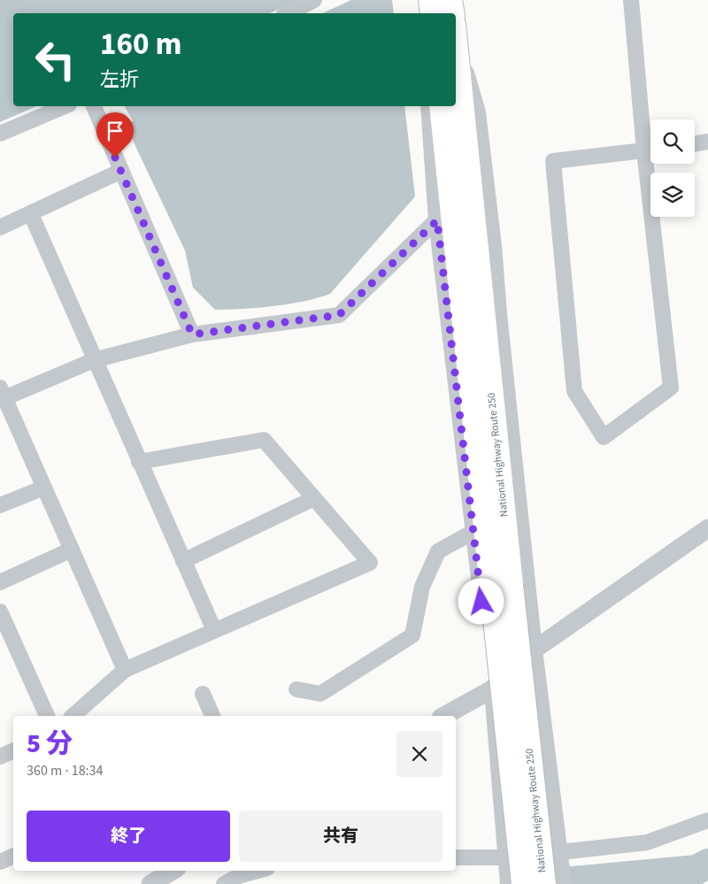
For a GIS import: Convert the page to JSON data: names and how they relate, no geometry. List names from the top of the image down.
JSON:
{
  "streets": {
    "highway": ["National Highway Route 250"]
  },
  "page": {
    "turn": ["160 m", "左折"],
    "heading": ["5 分", "360 m · 18:34"],
    "buttons": ["終了", "共有"]
  }
}
